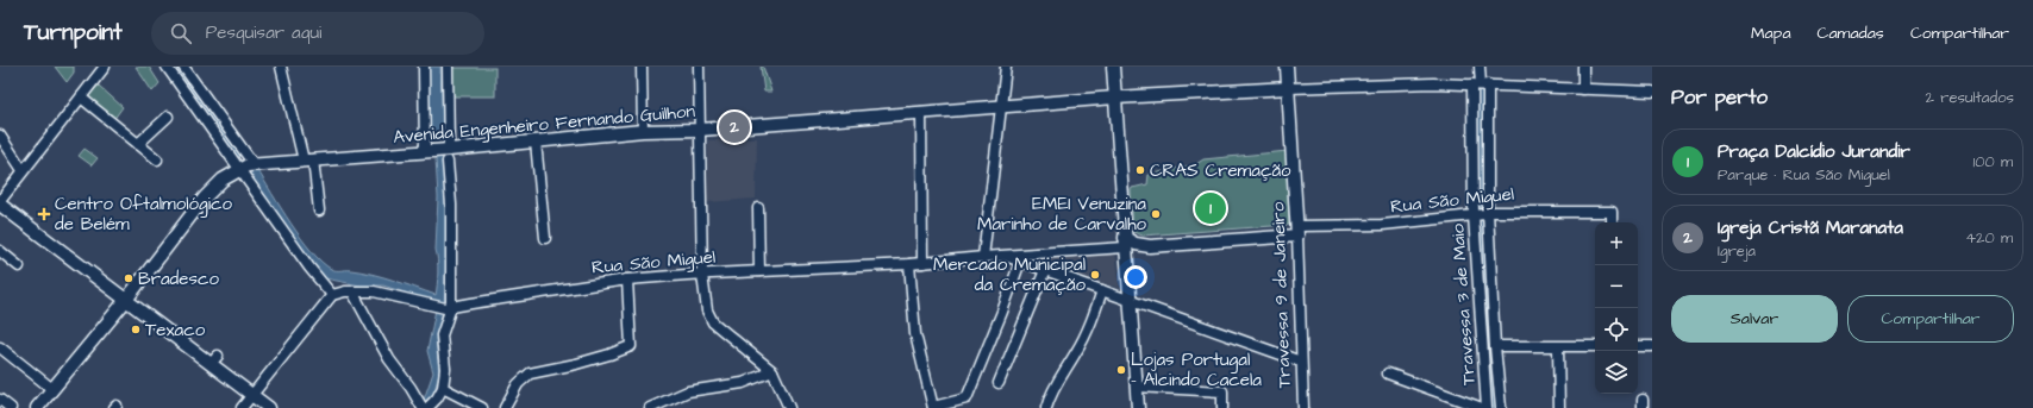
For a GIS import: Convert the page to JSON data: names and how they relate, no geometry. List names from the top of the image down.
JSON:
{
  "streets": {
    "main road": ["Avenida Engenheiro Fernando Guilhon", "Rua São Miguel", "Travessa 9 de Janeiro"],
    "street": ["Travessa 3 de Maio"]
  },
  "crossings": [
    ["Avenida Engenheiro Fernando Guilhon", "Travessa 9 de Janeiro"],
    ["Avenida Engenheiro Fernando Guilhon", "Travessa 3 de Maio"],
    ["Rua São Miguel", "Travessa 9 de Janeiro"],
    ["Rua São Miguel", "Travessa 3 de Maio"]
  ],
  "places": {
    "other": [
      "CRAS Cremação",
      "EMEI Venuzina Marinho de Carvalho",
      "Mercado Municipal da Cremação",
      "Bradesco",
      "Texaco",
      "Lojas Portugal - Alcindo Cacela"
    ],
    "health": ["Centro Oftalmológico de Belém"]
  },
  "page": {
    "header": "Turnpoint",
    "search": "Pesquisar aqui",
    "nav": ["Mapa", "Camadas", "Compartilhar"],
    "heading": ["Por perto", "2 resultados"],
    "pins": ["2", "1"],
    "list": [
      {
        "mark": "1",
        "name": "Praça Dalcídio Jurandir",
        "note": "Parque · Rua São Miguel",
        "value": "100 m"
      },
      {
        "mark": "2",
        "name": "Igreja Cristã Maranata",
        "note": "Igreja",
        "value": "420 m"
      }
    ],
    "map_buttons": ["+", "−"],
    "buttons": ["Salvar", "Compartilhar"]
  }
}
